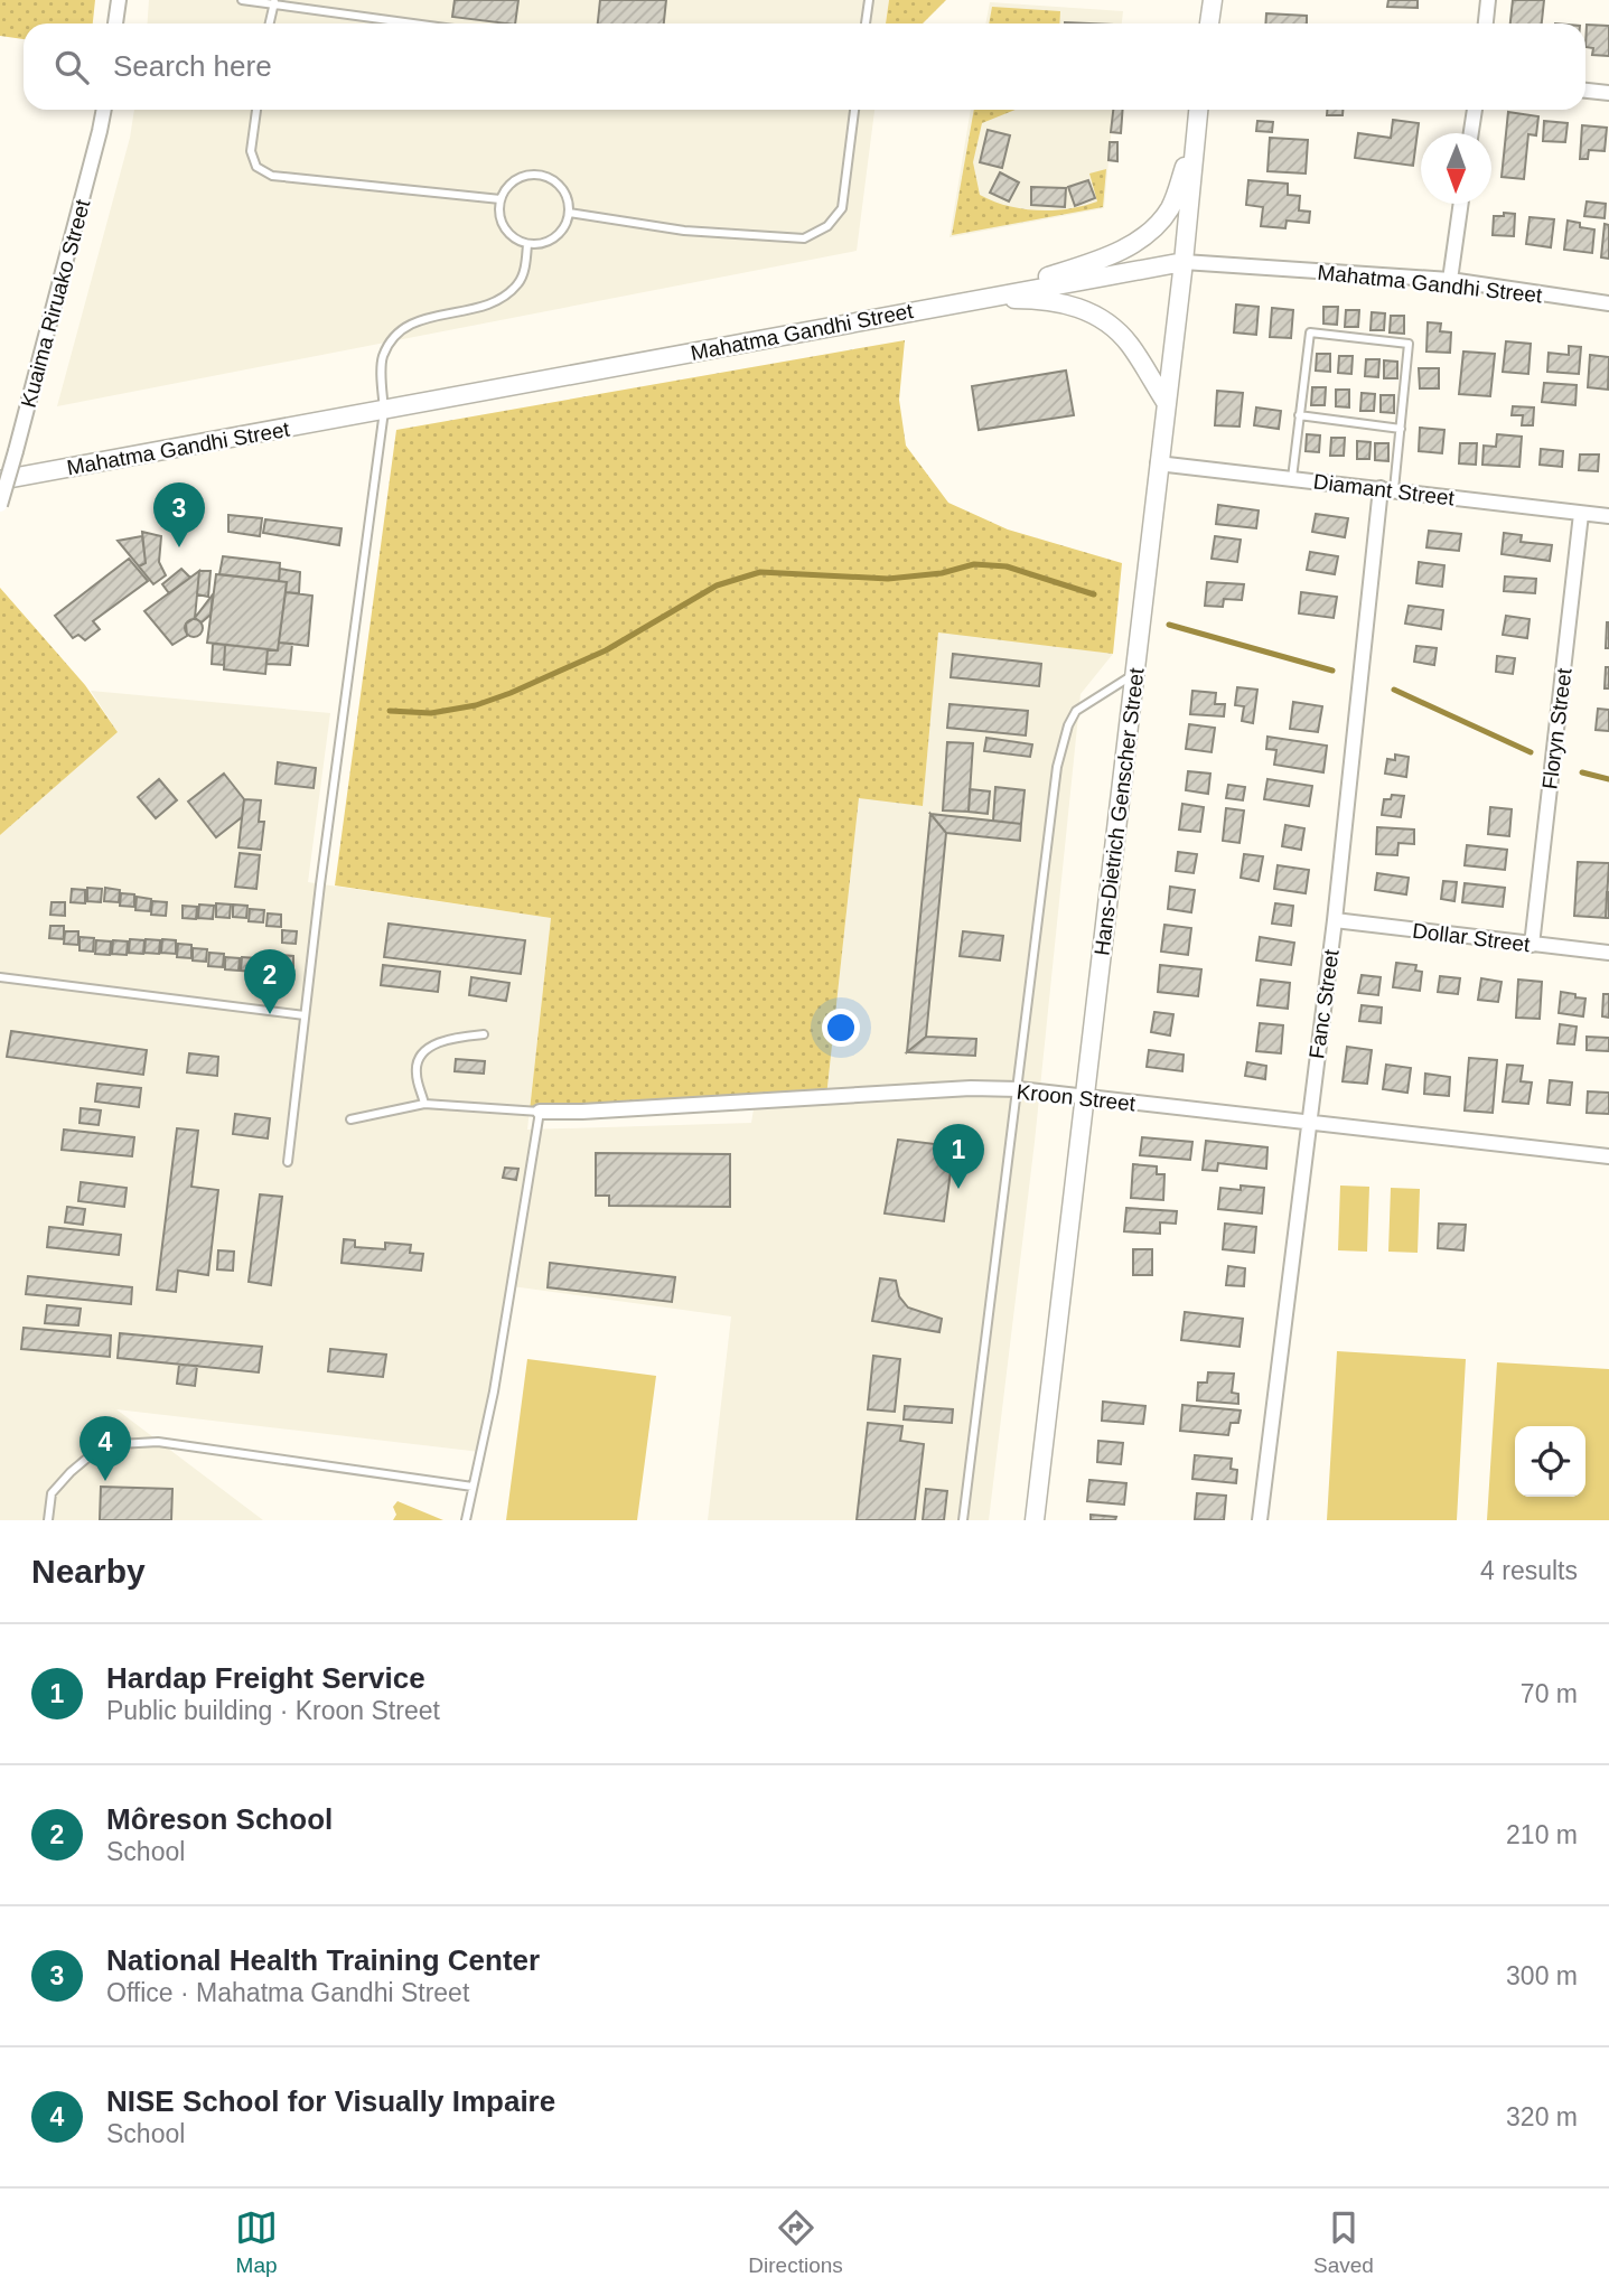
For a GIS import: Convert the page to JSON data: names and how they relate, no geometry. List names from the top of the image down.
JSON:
{
  "streets": {
    "street": [
      "Mahatma Gandhi Street",
      "Kuaima Riruako Street",
      "Diamant Street",
      "Floryn Street",
      "Hans-Dietrich Genscher Street",
      "Dollar Street",
      "Fanc Street",
      "Kroon Street"
    ]
  },
  "crossings": [
    ["Mahatma Gandhi Street", "Hans-Dietrich Genscher Street"],
    ["Diamant Street", "Floryn Street"],
    ["Diamant Street", "Hans-Dietrich Genscher Street"],
    ["Diamant Street", "Fanc Street"],
    ["Floryn Street", "Dollar Street"],
    ["Hans-Dietrich Genscher Street", "Kroon Street"],
    ["Dollar Street", "Fanc Street"],
    ["Fanc Street", "Kroon Street"]
  ],
  "north": "bottom",
  "page": {
    "search": "Search here",
    "pins": [
      "3",
      "2",
      "1",
      "4"
    ],
    "heading": ["Nearby", "4 results"],
    "list": [
      {
        "mark": "1",
        "name": "Hardap Freight Service",
        "note": "Public building · Kroon Street",
        "value": "70 m"
      },
      {
        "mark": "2",
        "name": "Môreson School",
        "note": "School",
        "value": "210 m"
      },
      {
        "mark": "3",
        "name": "National Health Training Center",
        "note": "Office · Mahatma Gandhi Street",
        "value": "300 m"
      },
      {
        "mark": "4",
        "name": "NISE School for Visually Impaire",
        "note": "School",
        "value": "320 m"
      }
    ],
    "nav": ["Map", "Directions", "Saved"]
  }
}
